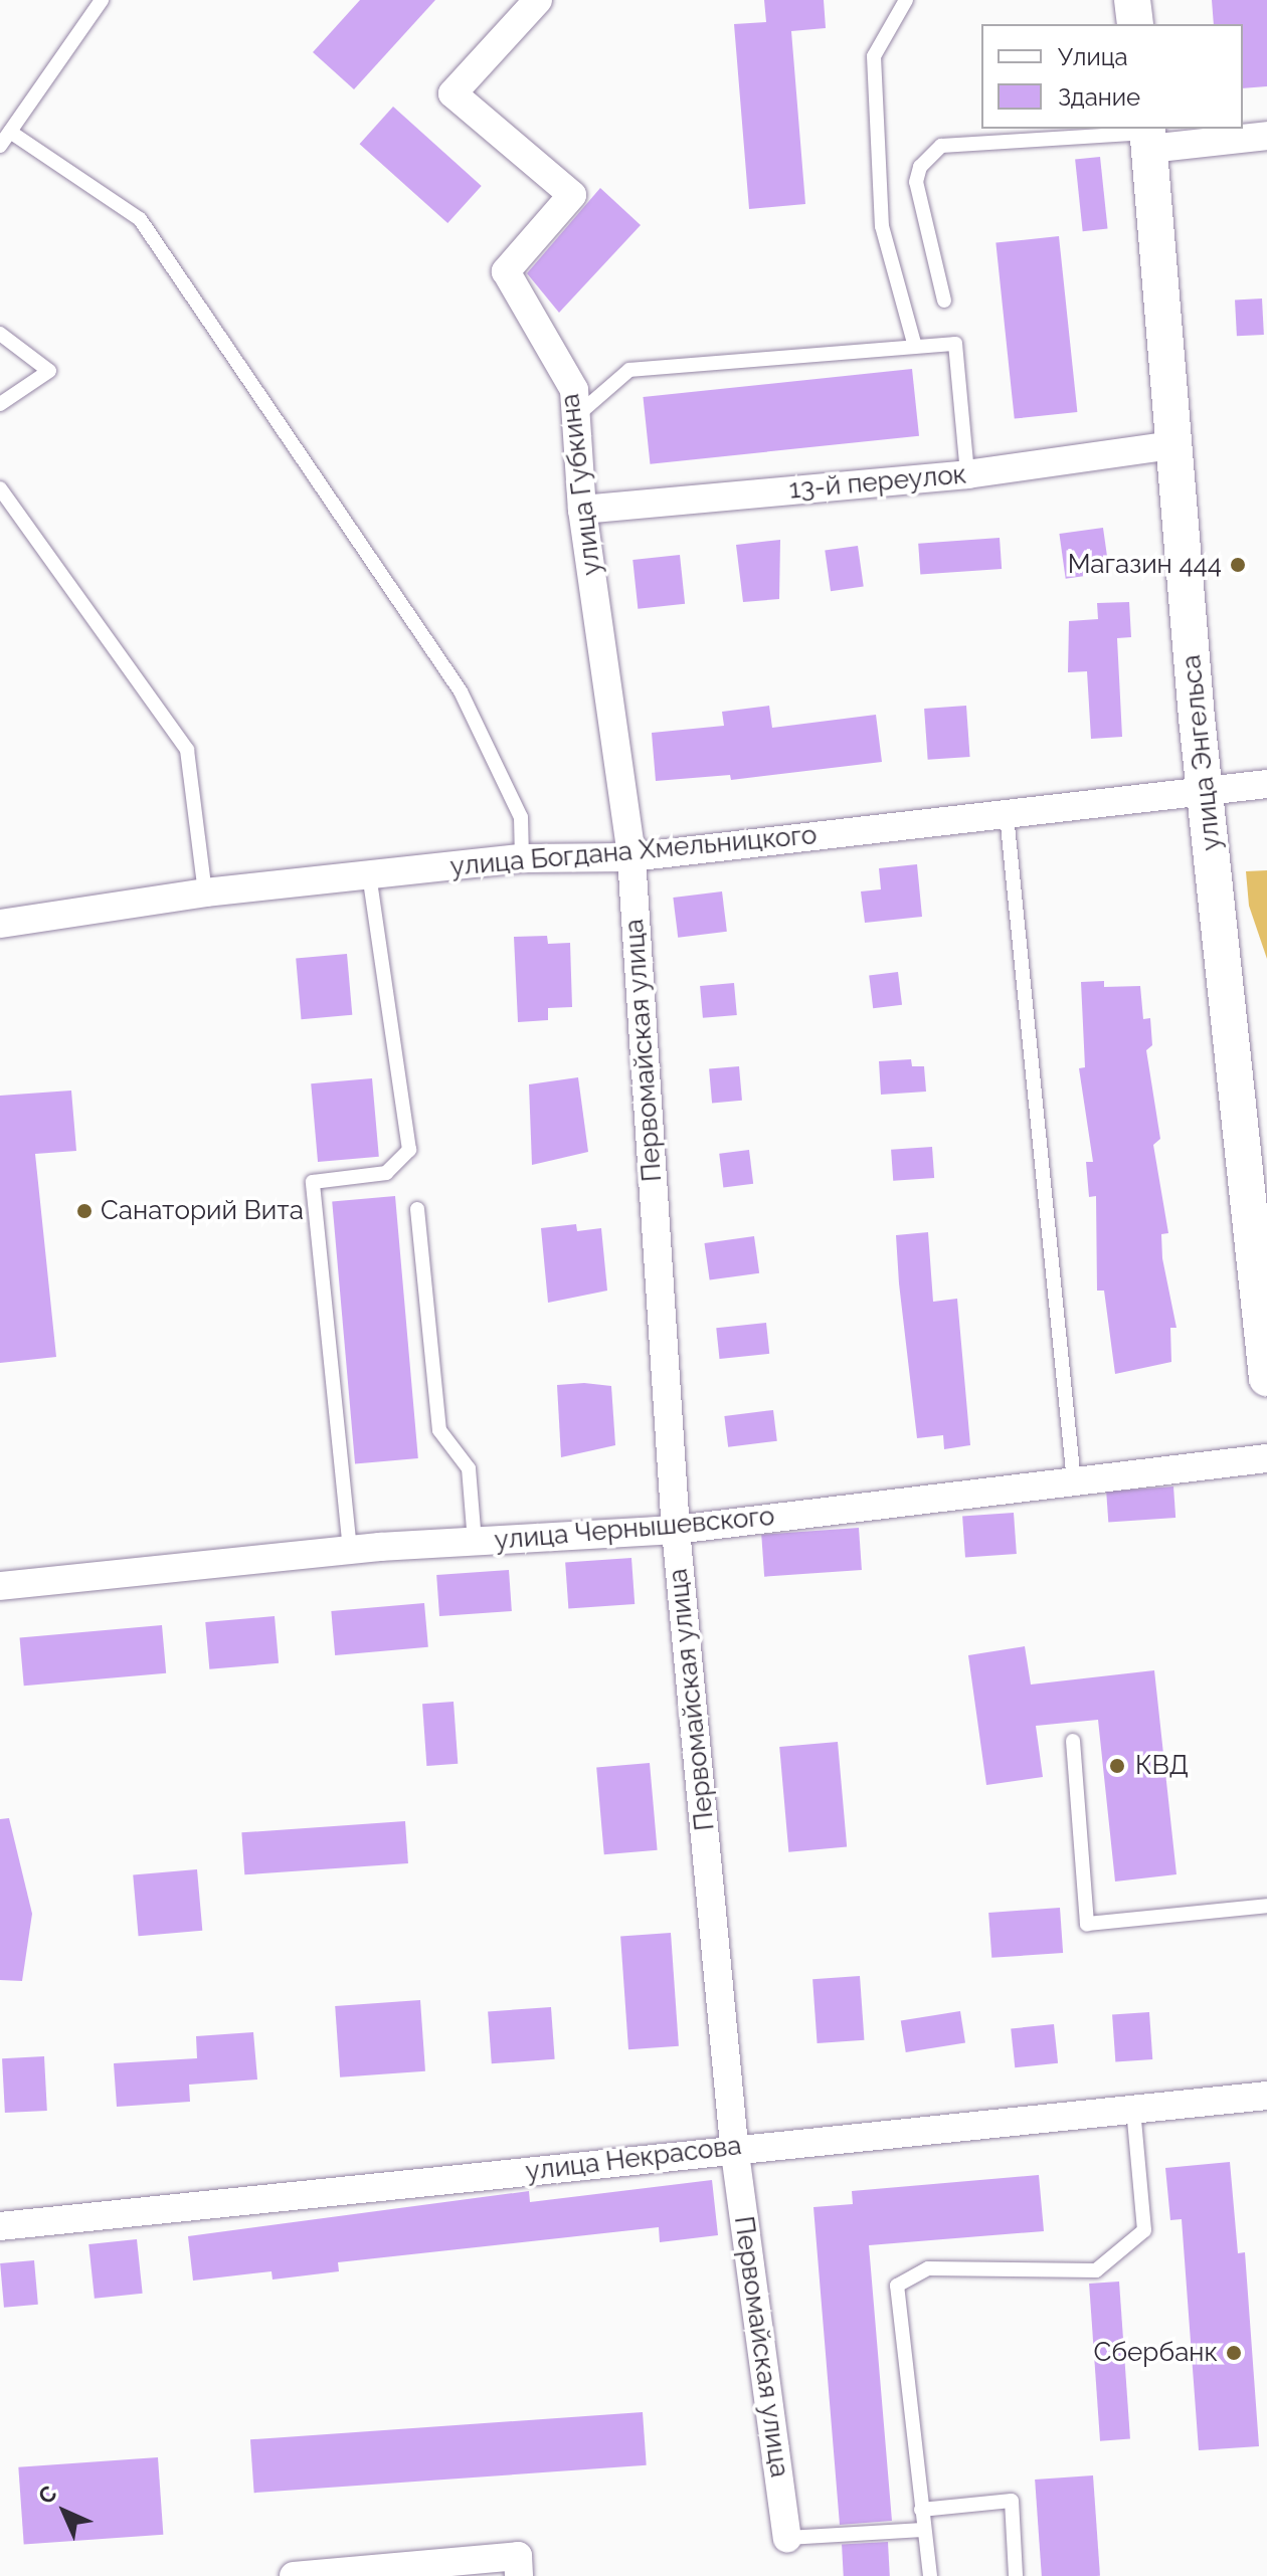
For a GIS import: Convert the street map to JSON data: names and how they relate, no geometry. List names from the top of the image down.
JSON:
{
  "streets": {
    "street": [
      "13-й переулок",
      "улица Губкина",
      "улица Энгельса",
      "улица Богдана Хмельницкого",
      "Первомайская улица",
      "улица Чернышевского",
      "улица Некрасова"
    ]
  },
  "crossings": [
    ["13-й переулок", "улица Губкина"],
    ["13-й переулок", "улица Энгельса"],
    ["улица Губкина", "улица Богдана Хмельницкого"],
    ["улица Губкина", "Первомайская улица"],
    ["улица Энгельса", "улица Богдана Хмельницкого"],
    ["улица Богдана Хмельницкого", "Первомайская улица"],
    ["Первомайская улица", "улица Чернышевского"],
    ["Первомайская улица", "улица Некрасова"]
  ],
  "places": [
    "Магазин 444",
    "Санаторий Вита",
    "КВД",
    "Сбербанк"
  ],
  "legend": ["Улица", "Здание"],
  "north": "top left"
}
